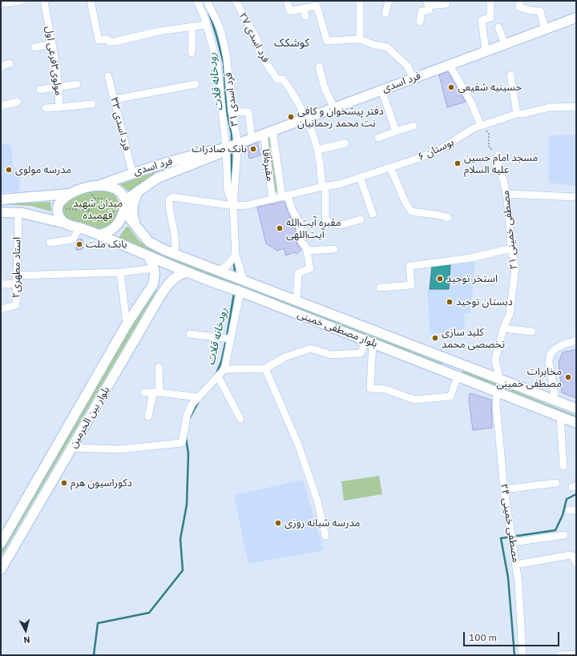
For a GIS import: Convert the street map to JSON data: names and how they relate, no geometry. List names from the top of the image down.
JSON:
{
  "streets": {
    "main road": ["فرد اسدی", "بلوار مصطفی خمینی", "بلوار بین الحرمین"],
    "street": [
      "فرد اسدی ۲۷",
      "مولوی۳فرعی اول",
      "فرد اسدی ۳۱",
      "فرد اسدی ۳۳",
      "بوستان ۶",
      "مقبره‌آقا",
      "مصطفی خمینی ۲۱",
      "استاد مطهری۲",
      "مصطفی خمینی ۲۴"
    ]
  },
  "crossings": [
    ["فرد اسدی ۲۷", "فرد اسدی"],
    ["فرد اسدی", "فرد اسدی ۳۱"],
    ["فرد اسدی", "فرد اسدی ۳۳"],
    ["فرد اسدی", "مقبره‌آقا"],
    ["فرد اسدی ۳۱", "مقبره‌آقا"],
    ["بوستان ۶", "مقبره‌آقا"],
    ["مقبره‌آقا", "بلوار مصطفی خمینی"],
    ["مصطفی خمینی ۲۱", "بلوار مصطفی خمینی"],
    ["بلوار مصطفی خمینی", "بلوار بین الحرمین"],
    ["بلوار مصطفی خمینی", "مصطفی خمینی ۲۴"]
  ],
  "districts": ["کوشکک"],
  "water": ["رودخانه قلات"],
  "parks": ["میدان شهید فهمیده"],
  "places": [
    "حسینیه شفیعی",
    "دفتر پیشخوان و کافی نت محمد رحمانیان",
    "بانک صادرات",
    "مسجد امام حسین علیه السلام",
    "مدرسه مولوی",
    "مقبره آیت‌الله آیت‌اللهی",
    "بانک ملت",
    "استخر توحید",
    "دبستان توحید",
    "کلید سازی تخصصی محمد",
    "مخابرات مصطفی خمینی",
    "دکوراسیون هرم",
    "مدرسه شبانه روزی"
  ],
  "scale_bar": "100 m",
  "north": "bottom"
}
